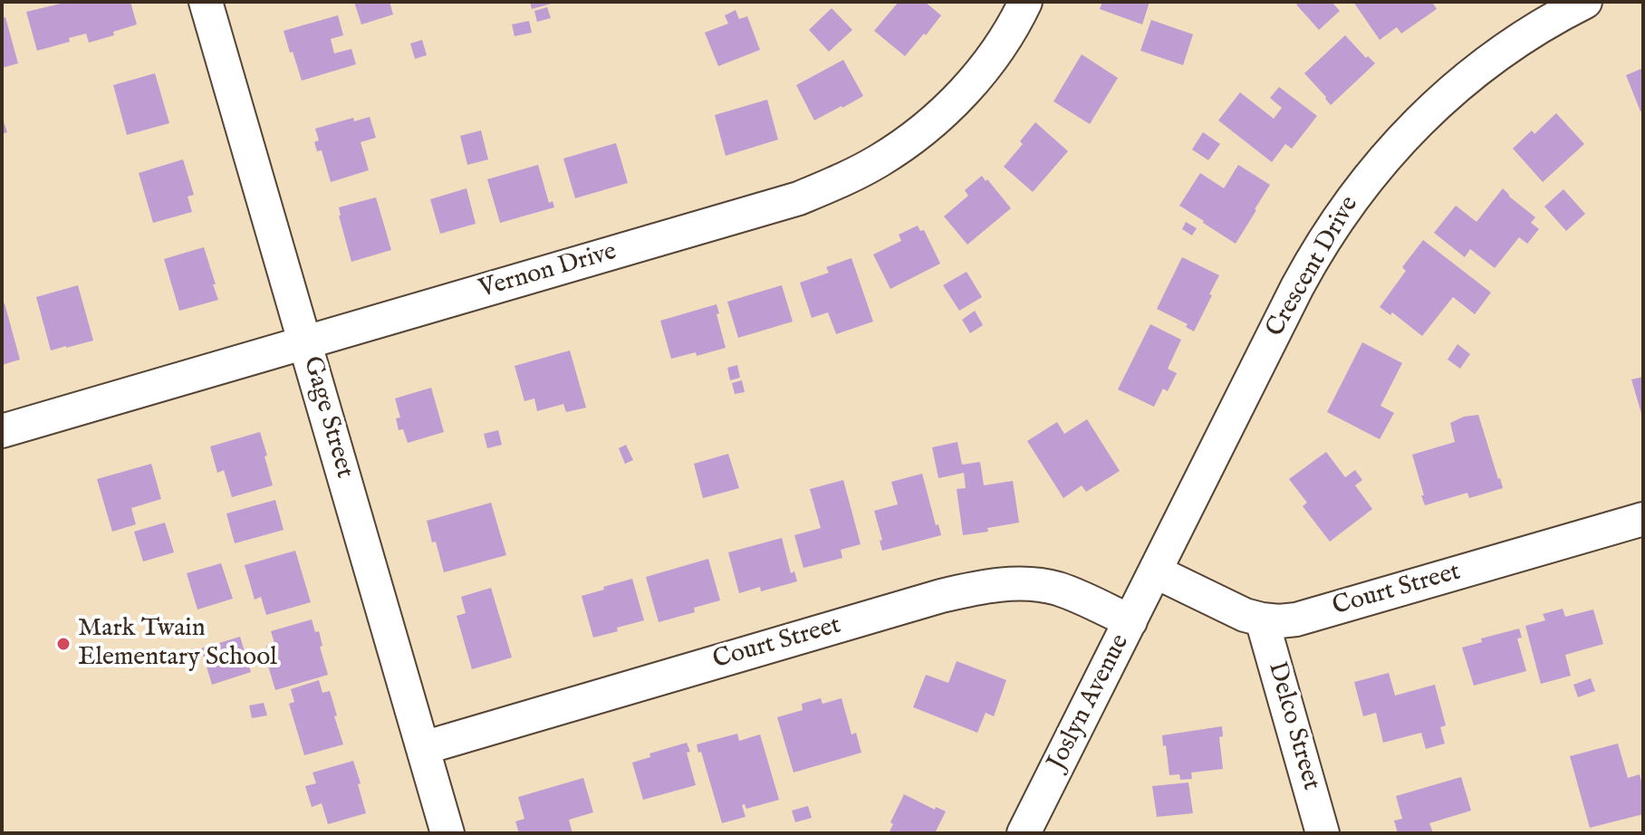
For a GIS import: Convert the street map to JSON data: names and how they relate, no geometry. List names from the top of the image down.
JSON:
{
  "streets": {
    "street": [
      "Crescent Drive",
      "Vernon Drive",
      "Gage Street",
      "Court Street",
      "Joslyn Avenue",
      "Delco Street"
    ]
  },
  "crossings": [
    ["Crescent Drive", "Court Street"],
    ["Crescent Drive", "Joslyn Avenue"],
    ["Vernon Drive", "Gage Street"],
    ["Gage Street", "Court Street"],
    ["Court Street", "Joslyn Avenue"],
    ["Court Street", "Delco Street"]
  ],
  "places": ["Mark Twain Elementary School"]
}
